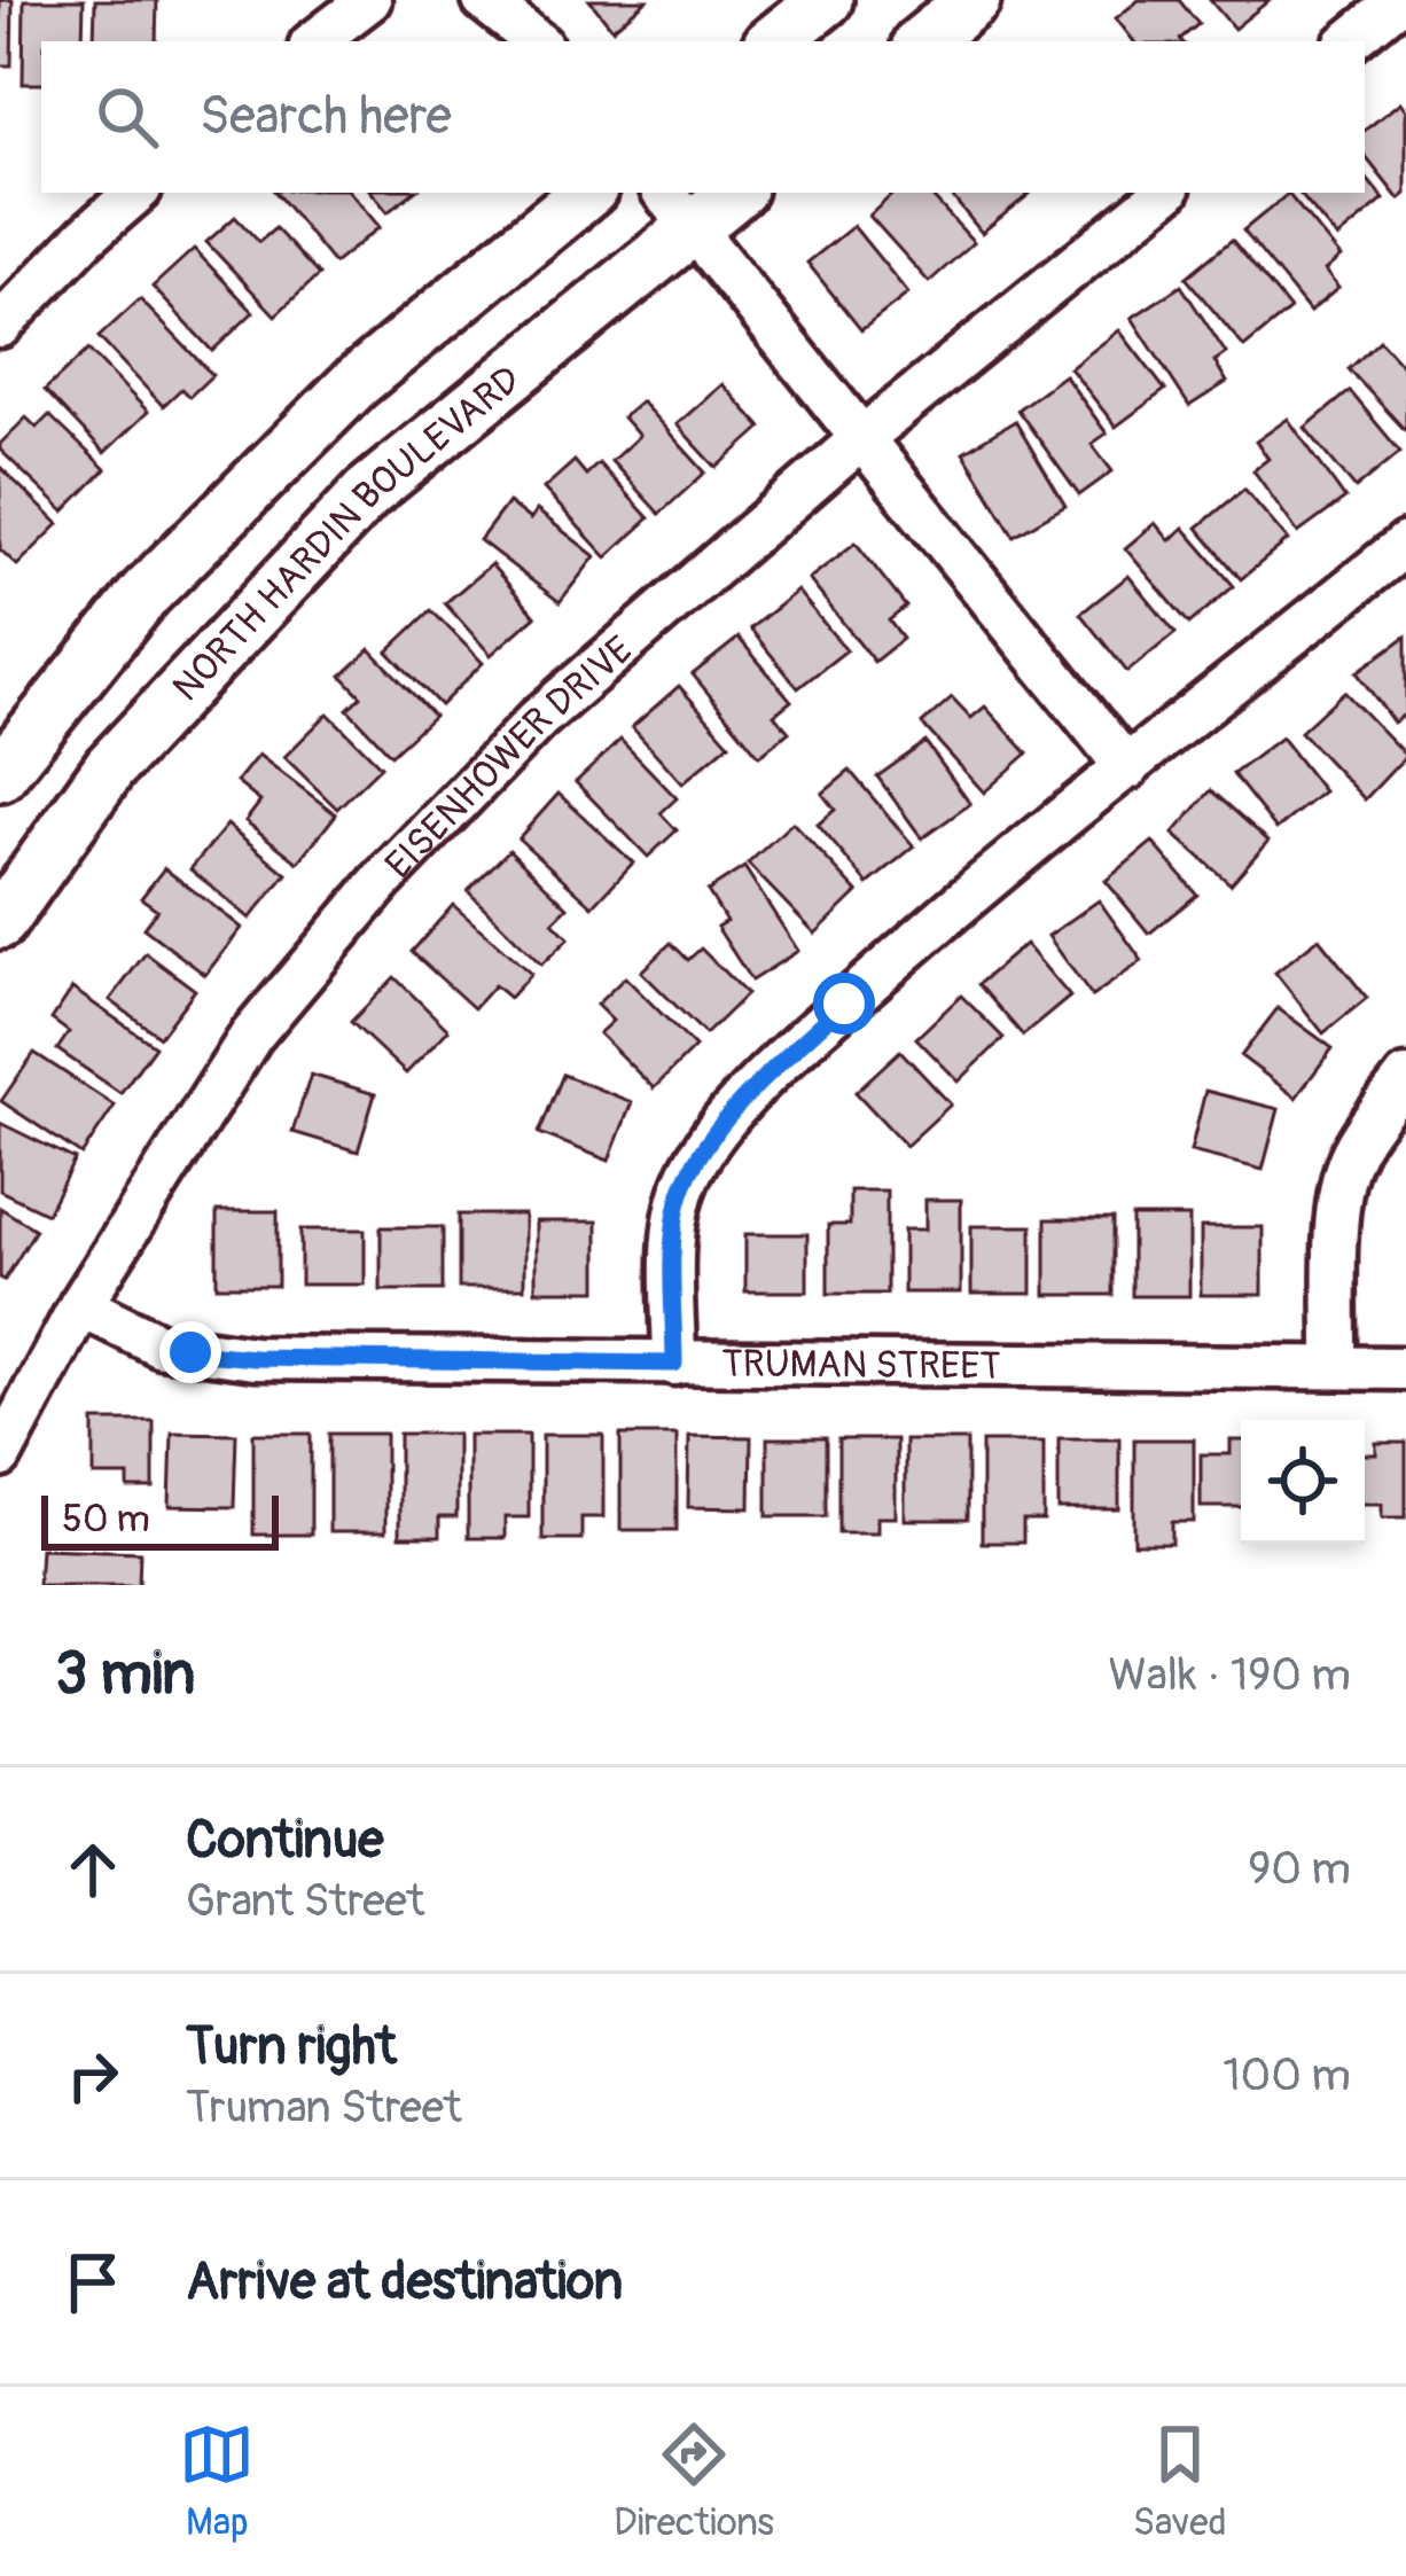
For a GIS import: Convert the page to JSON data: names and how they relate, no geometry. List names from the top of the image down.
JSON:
{
  "streets": {
    "main road": ["NORTH HARDIN BOULEVARD"],
    "street": ["EISENHOWER DRIVE", "TRUMAN STREET"]
  },
  "crossings": [
    ["EISENHOWER DRIVE", "TRUMAN STREET"]
  ],
  "scale_bar": "50 m",
  "page": {
    "search": "Search here",
    "scale": "50 m",
    "heading": ["3 min", "Walk · 190 m"],
    "list": [
      ["Continue", "Grant Street", "90 m"],
      ["Turn right", "Truman Street", "100 m"],
      "Arrive at destination"
    ],
    "nav": ["Map", "Directions", "Saved"]
  }
}
